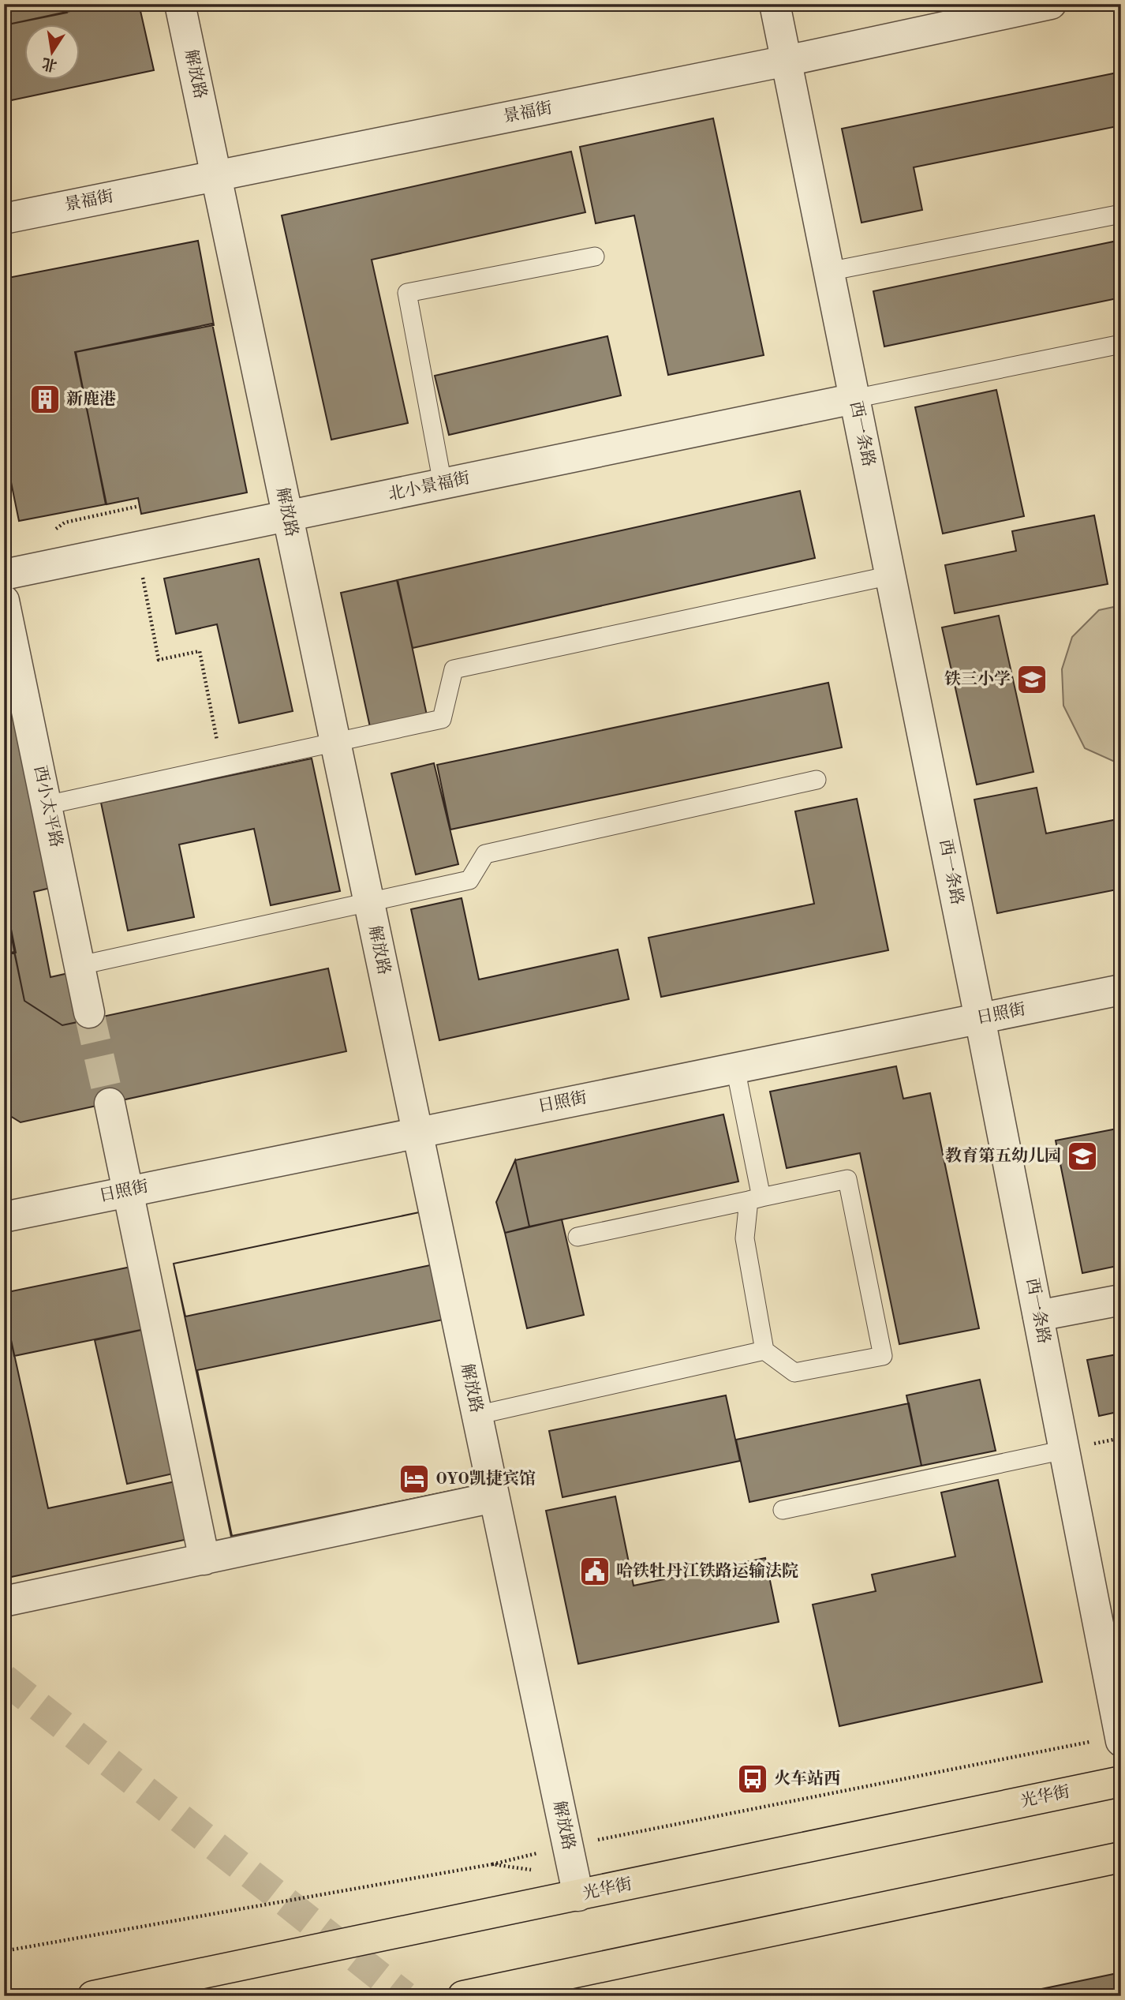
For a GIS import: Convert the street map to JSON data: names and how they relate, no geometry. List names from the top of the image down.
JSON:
{
  "streets": {
    "highway": ["光华街"],
    "street": [
      "解放路",
      "景福街",
      "西一条路",
      "北小景福街",
      "西小太平路",
      "日照街"
    ]
  },
  "crossings": [
    ["解放路", "景福街"],
    ["解放路", "北小景福街"],
    ["解放路", "日照街"],
    ["解放路", "光华街"],
    ["景福街", "西一条路"],
    ["西一条路", "北小景福街"],
    ["西一条路", "日照街"]
  ],
  "places": {
    "building": ["新鹿港"],
    "school or university": ["铁三小学", "教育第五幼儿园"],
    "hotel": ["OYO凯捷宾馆"],
    "public building": ["哈铁牡丹江铁路运输法院"],
    "bus stop": ["火车站西"]
  },
  "north": "bottom"
}
